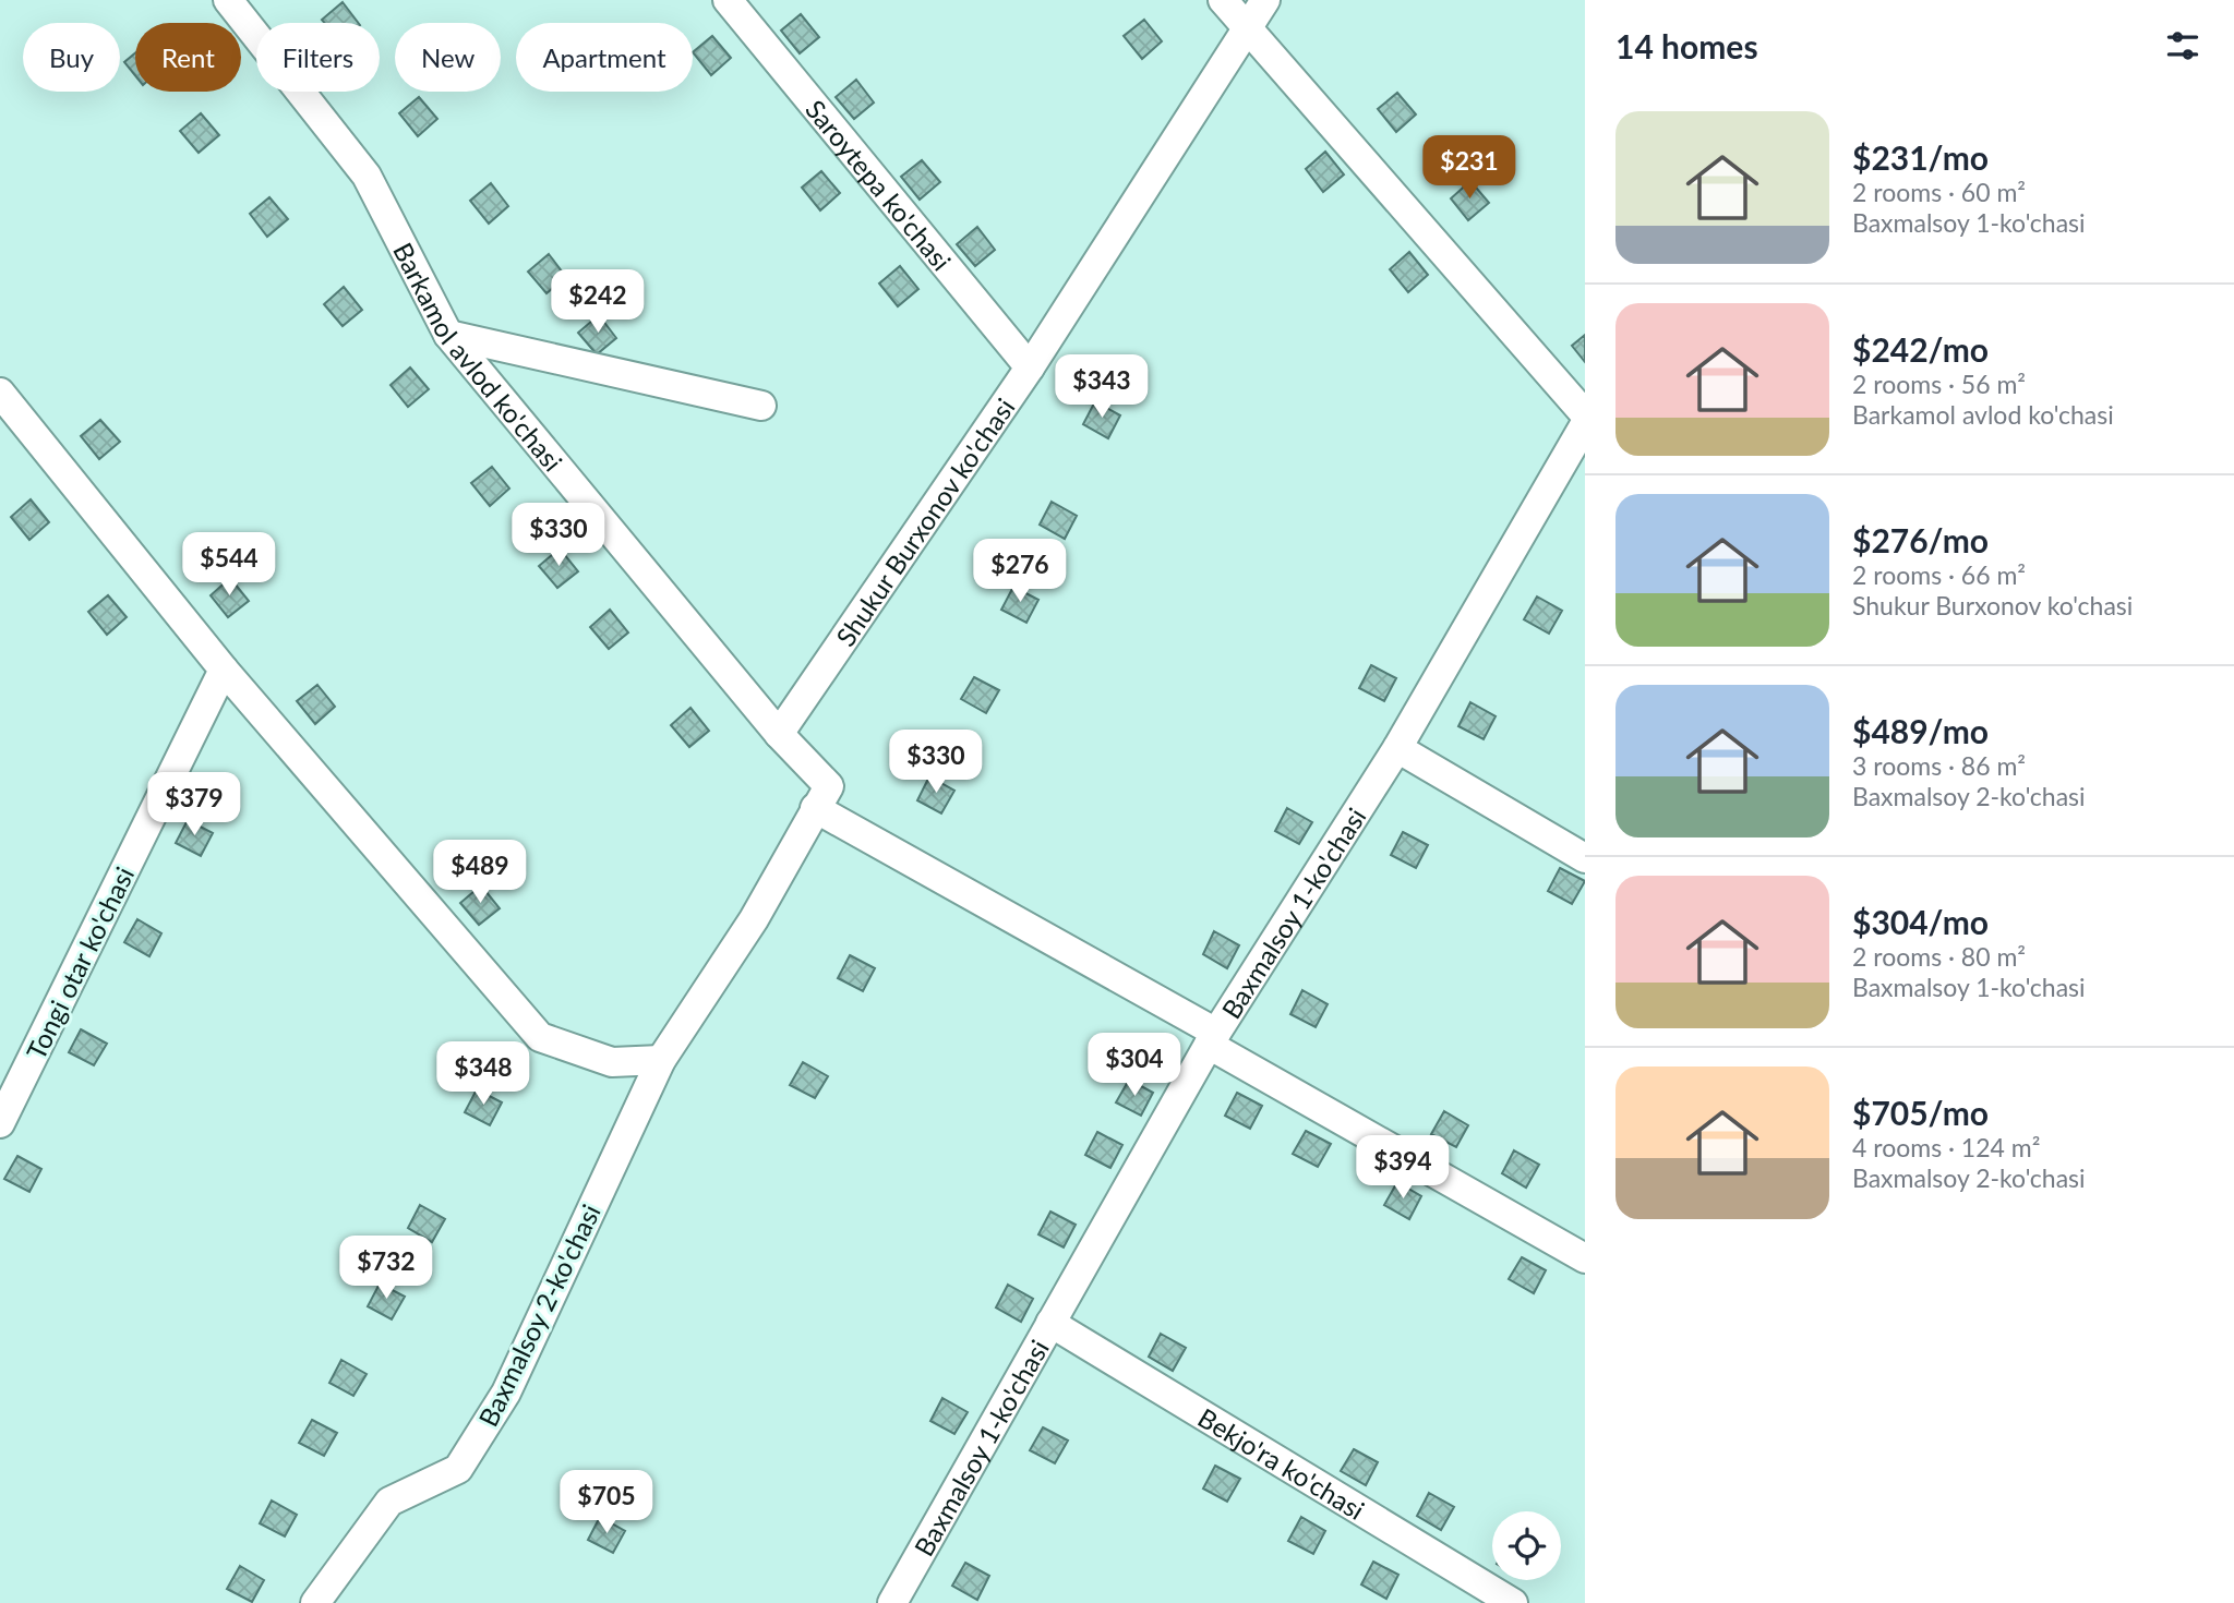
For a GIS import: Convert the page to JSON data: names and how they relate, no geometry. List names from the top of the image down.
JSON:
{
  "streets": {
    "street": [
      "Saroytepa ko'chasi",
      "Barkamol avlod ko'chasi",
      "Shukur Burxonov ko'chasi",
      "Baxmalsoy 1-ko'chasi",
      "Tongi otar ko'chasi",
      "Baxmalsoy 2-ko'chasi",
      "Bekjo'ra ko'chasi"
    ]
  },
  "crossings": [
    ["Saroytepa ko'chasi", "Shukur Burxonov ko'chasi"],
    ["Barkamol avlod ko'chasi", "Shukur Burxonov ko'chasi"],
    ["Barkamol avlod ko'chasi", "Baxmalsoy 2-ko'chasi"],
    ["Shukur Burxonov ko'chasi", "Baxmalsoy 2-ko'chasi"],
    ["Baxmalsoy 1-ko'chasi", "Bekjo'ra ko'chasi"]
  ],
  "page": {
    "heading": "14 homes",
    "chip": [
      "Buy",
      "Rent",
      "Filters",
      "New",
      "Apartment"
    ],
    "list": [
      {
        "name": "$231/mo",
        "note": "2 rooms · 60 m² · Baxmalsoy 1-ko'chasi"
      },
      {
        "name": "$242/mo",
        "note": "2 rooms · 56 m² · Barkamol avlod ko'chasi"
      },
      {
        "name": "$276/mo",
        "note": "2 rooms · 66 m² · Shukur Burxonov ko'chasi"
      },
      {
        "name": "$489/mo",
        "note": "3 rooms · 86 m² · Baxmalsoy 2-ko'chasi"
      },
      {
        "name": "$304/mo",
        "note": "2 rooms · 80 m² · Baxmalsoy 1-ko'chasi"
      },
      {
        "name": "$705/mo",
        "note": "4 rooms · 124 m² · Baxmalsoy 2-ko'chasi"
      }
    ],
    "price": [
      "$231",
      "$242",
      "$343",
      "$330",
      "$544",
      "$276",
      "$330",
      "$379",
      "$489",
      "$304",
      "$348",
      "$394",
      "$732",
      "$705"
    ]
  }
}
